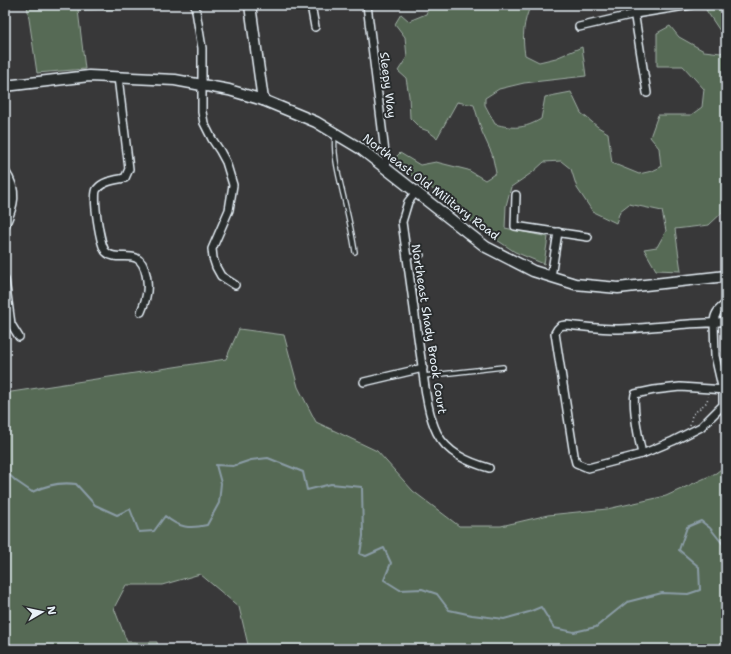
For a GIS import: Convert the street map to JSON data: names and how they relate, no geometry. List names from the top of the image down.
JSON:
{
  "streets": {
    "street": ["Sleepy Way", "Northeast Old Military Road", "Northeast Shady Brook Court"]
  },
  "crossings": [
    ["Sleepy Way", "Northeast Old Military Road"],
    ["Northeast Old Military Road", "Northeast Shady Brook Court"]
  ],
  "north": "right"
}
